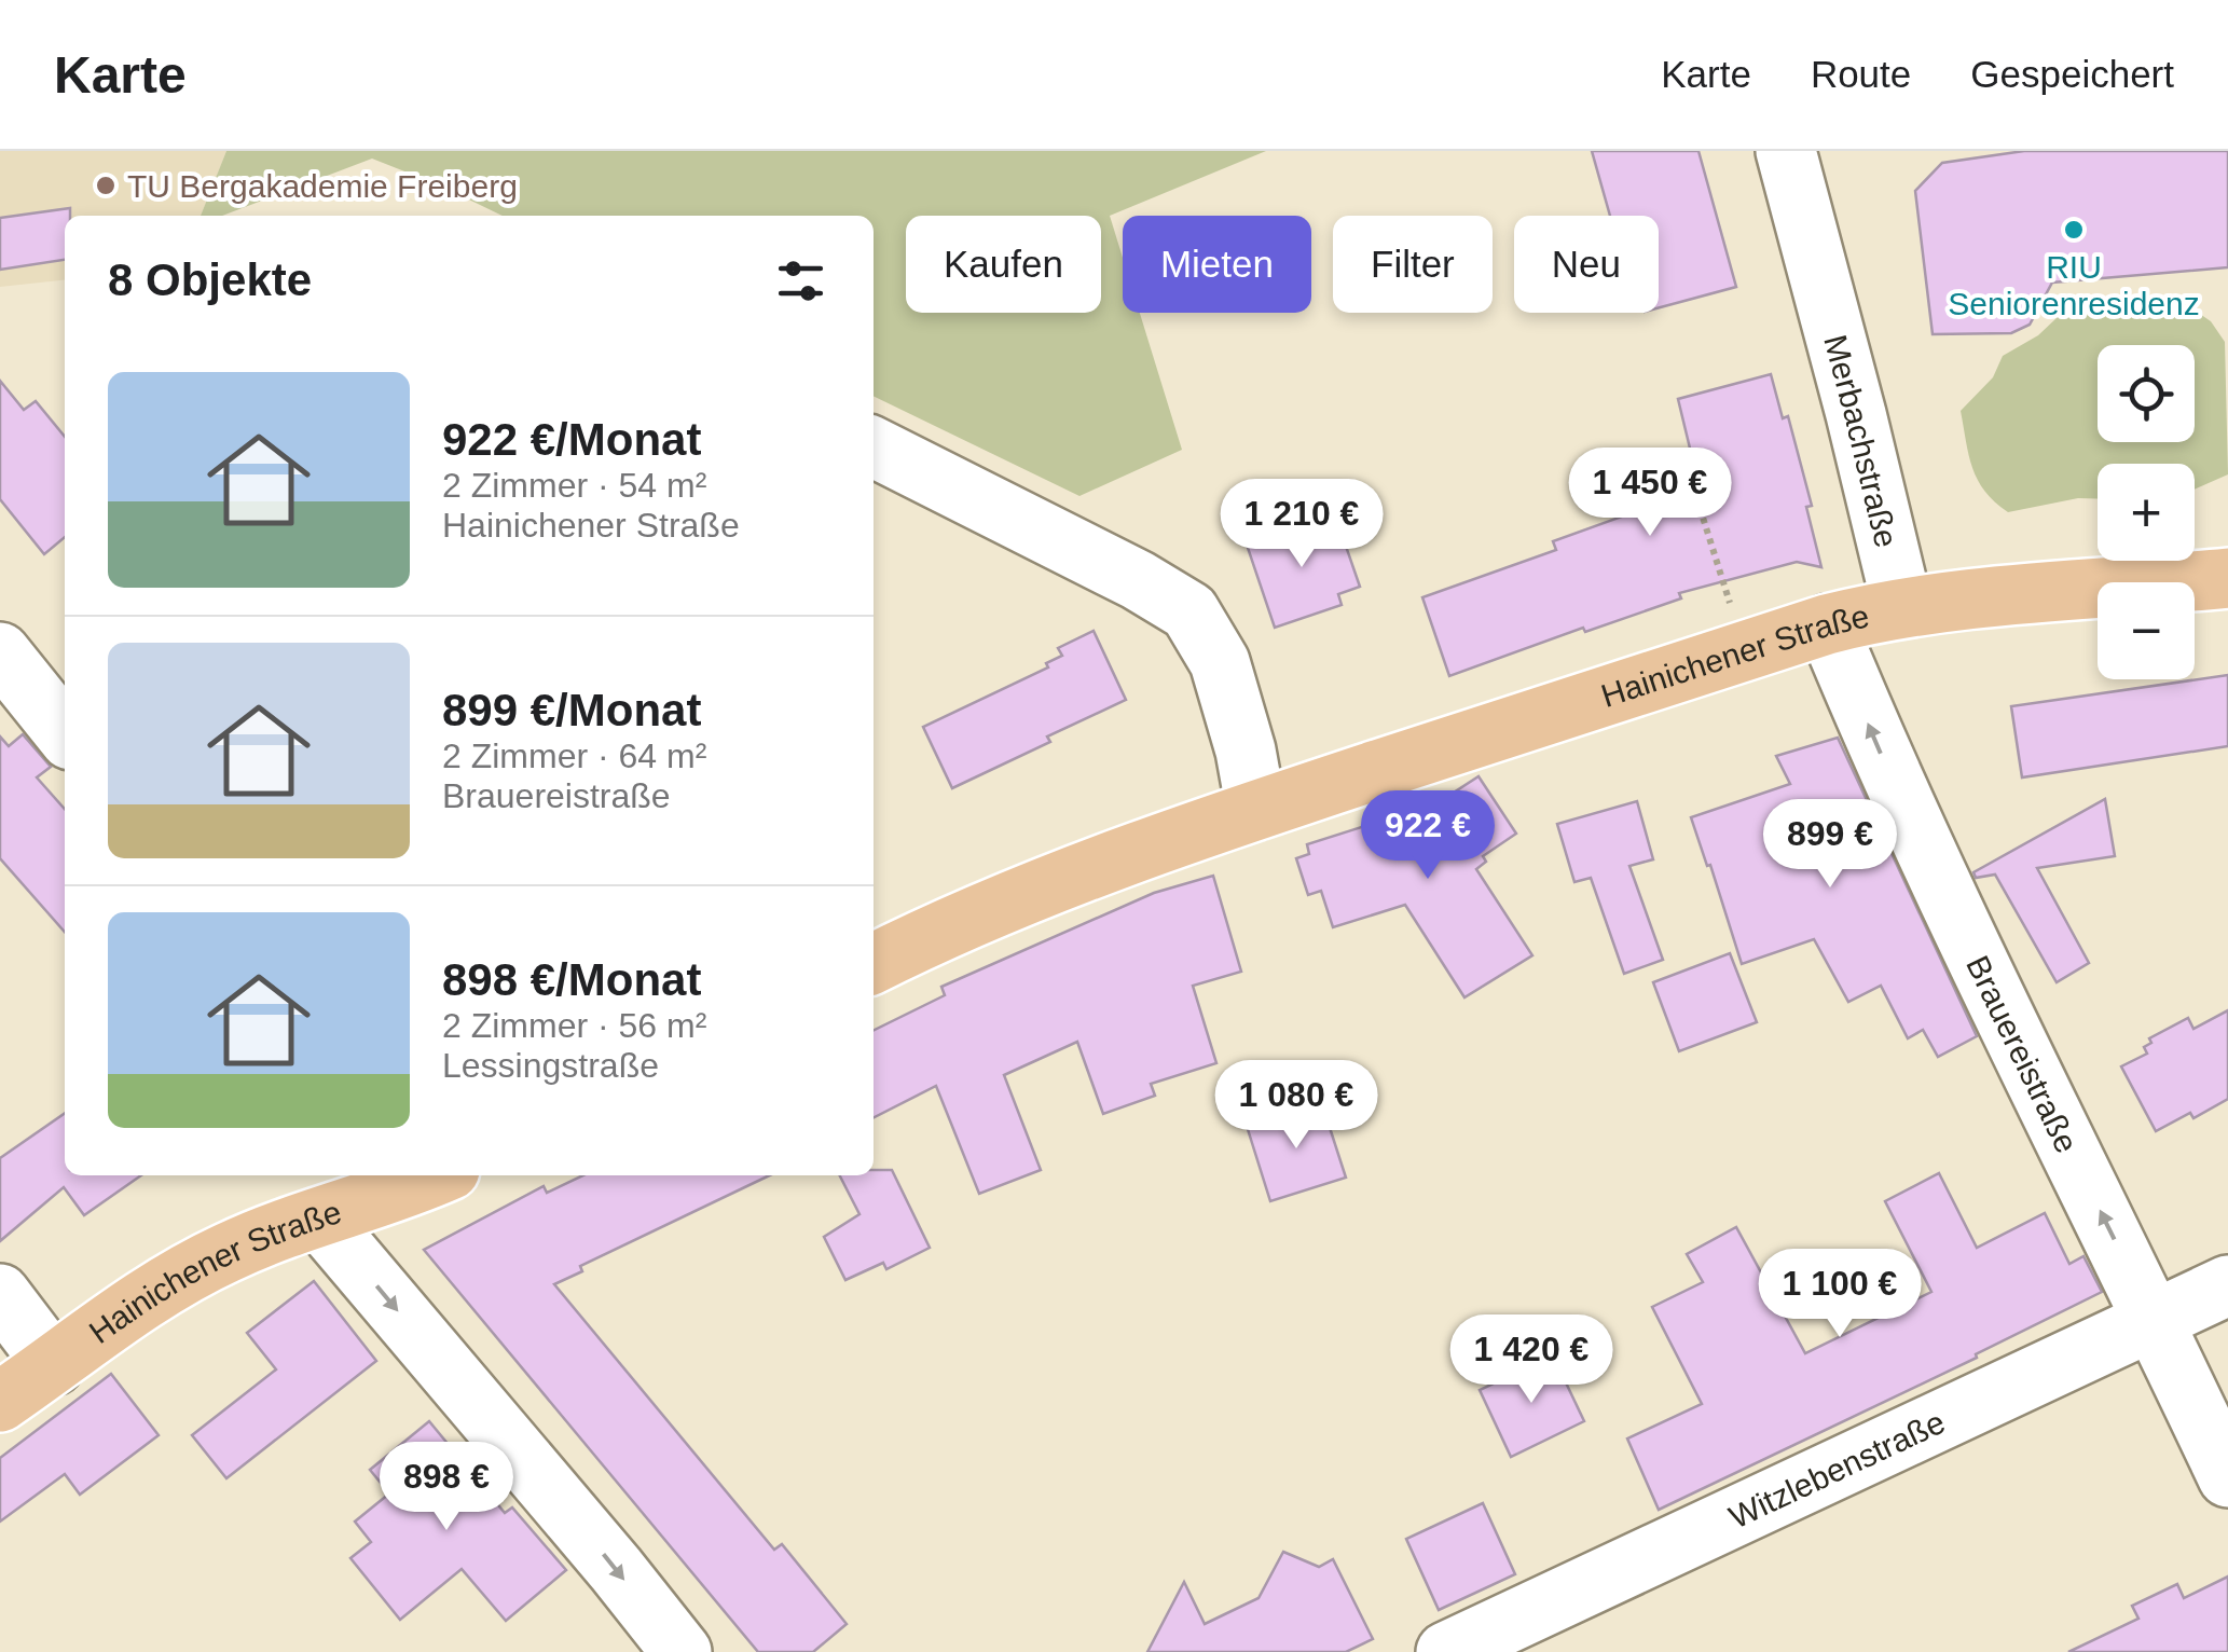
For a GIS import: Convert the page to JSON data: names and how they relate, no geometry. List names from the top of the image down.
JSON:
{
  "streets": {
    "main road": ["Hainichener Straße"],
    "street": ["Merbachstraße", "Brauereistraße", "Witzlebenstraße"]
  },
  "crossings": [
    ["Merbachstraße", "Hainichener Straße"],
    ["Hainichener Straße", "Brauereistraße"],
    ["Brauereistraße", "Witzlebenstraße"]
  ],
  "one_way": ["Brauereistraße"],
  "places": ["TU Bergakademie Freiberg", "RIU Seniorenresidenz"],
  "page": {
    "header": "Karte",
    "nav": ["Karte", "Route", "Gespeichert"],
    "chip": [
      "Kaufen",
      "Mieten",
      "Filter",
      "Neu"
    ],
    "heading": "8 Objekte",
    "map_buttons": ["+", "−"],
    "list": [
      {
        "name": "922 €/Monat",
        "note": "2 Zimmer · 54 m² · Hainichener Straße"
      },
      {
        "name": "899 €/Monat",
        "note": "2 Zimmer · 64 m² · Brauereistraße"
      },
      {
        "name": "898 €/Monat",
        "note": "2 Zimmer · 56 m² · Lessingstraße"
      }
    ],
    "price": [
      "1 450 €",
      "1 210 €",
      "922 €",
      "899 €",
      "1 080 €",
      "1 100 €",
      "1 420 €",
      "898 €"
    ]
  }
}
